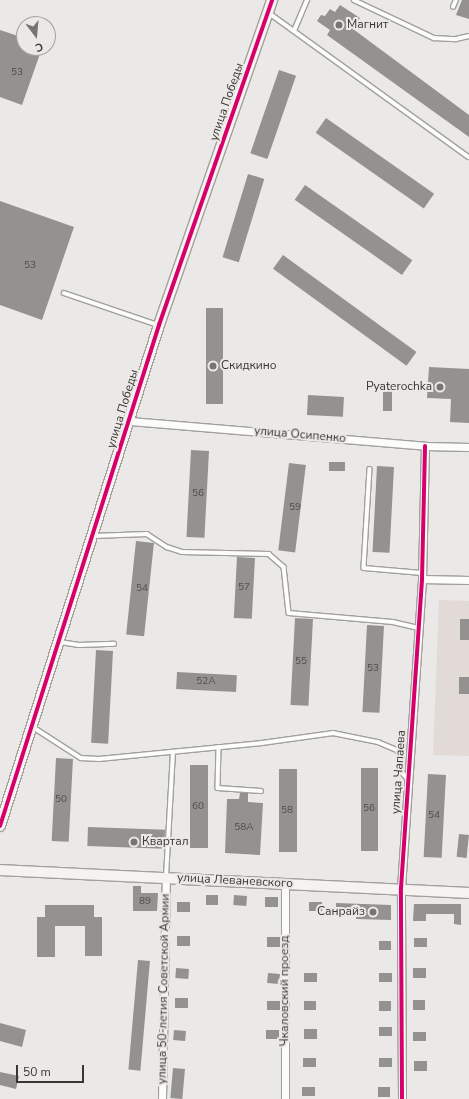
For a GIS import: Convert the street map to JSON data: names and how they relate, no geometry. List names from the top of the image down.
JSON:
{
  "streets": {
    "street": [
      "улица Победы",
      "улица Осипенко",
      "улица Чапаева",
      "улица Леваневского",
      "улица 50-летия Советской Армии",
      "Чкаловский проезд"
    ]
  },
  "crossings": [
    ["улица Победы", "улица Осипенко"],
    ["улица Осипенко", "улица Чапаева"],
    ["улица Чапаева", "улица Леваневского"],
    ["улица Леваневского", "улица 50-летия Советской Армии"],
    ["улица Леваневского", "Чкаловский проезд"]
  ],
  "places": [
    "Магнит",
    "Скидкино",
    "Pyaterochka",
    "Квартал",
    "Санрайз"
  ],
  "house_numbers": [
    "53",
    "53",
    "56",
    "59",
    "57",
    "54",
    "55",
    "53",
    "52А",
    "50",
    "60",
    "56",
    "58",
    "54",
    "58А",
    "89"
  ],
  "scale_bar": "50 m",
  "north": "bottom"
}
